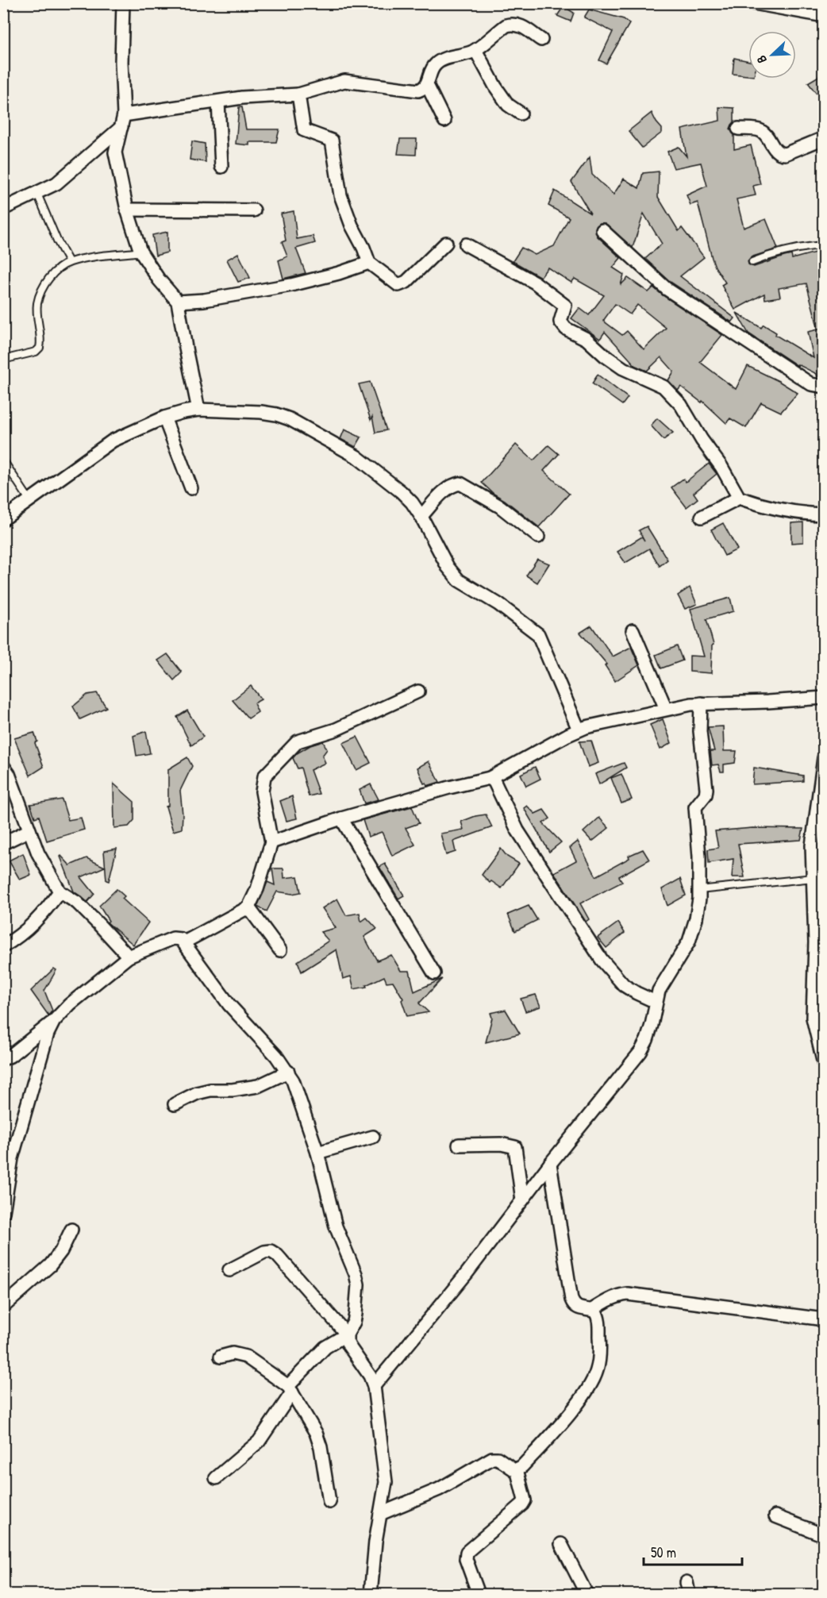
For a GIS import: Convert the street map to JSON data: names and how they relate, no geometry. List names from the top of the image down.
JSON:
{
  "scale_bar": "50 m",
  "north": "bottom left"
}
